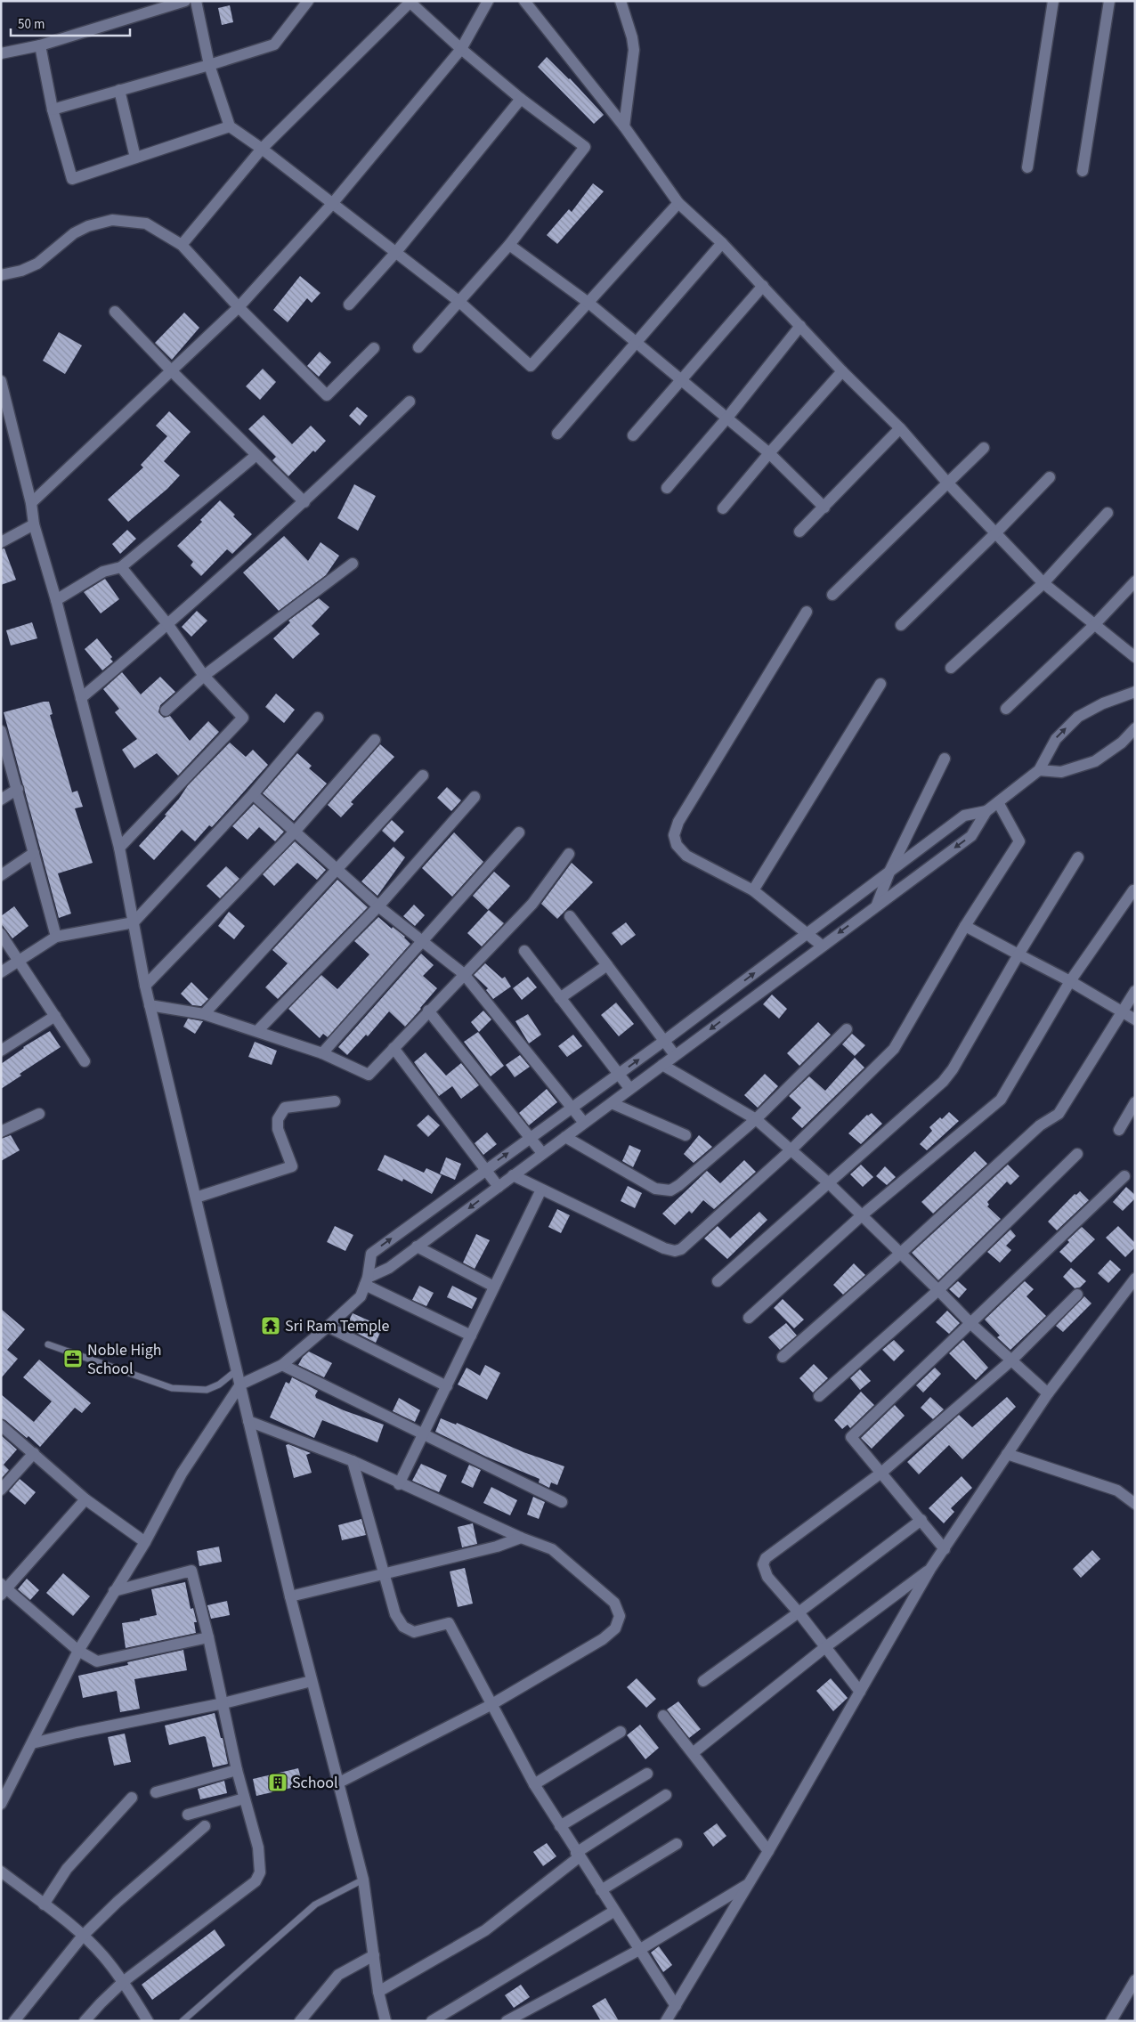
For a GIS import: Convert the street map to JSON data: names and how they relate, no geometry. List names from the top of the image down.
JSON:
{
  "places": {
    "temple": ["Sri Ram Temple"],
    "office": ["Noble High School"],
    "building": ["School"]
  },
  "scale_bar": "50 m"
}
